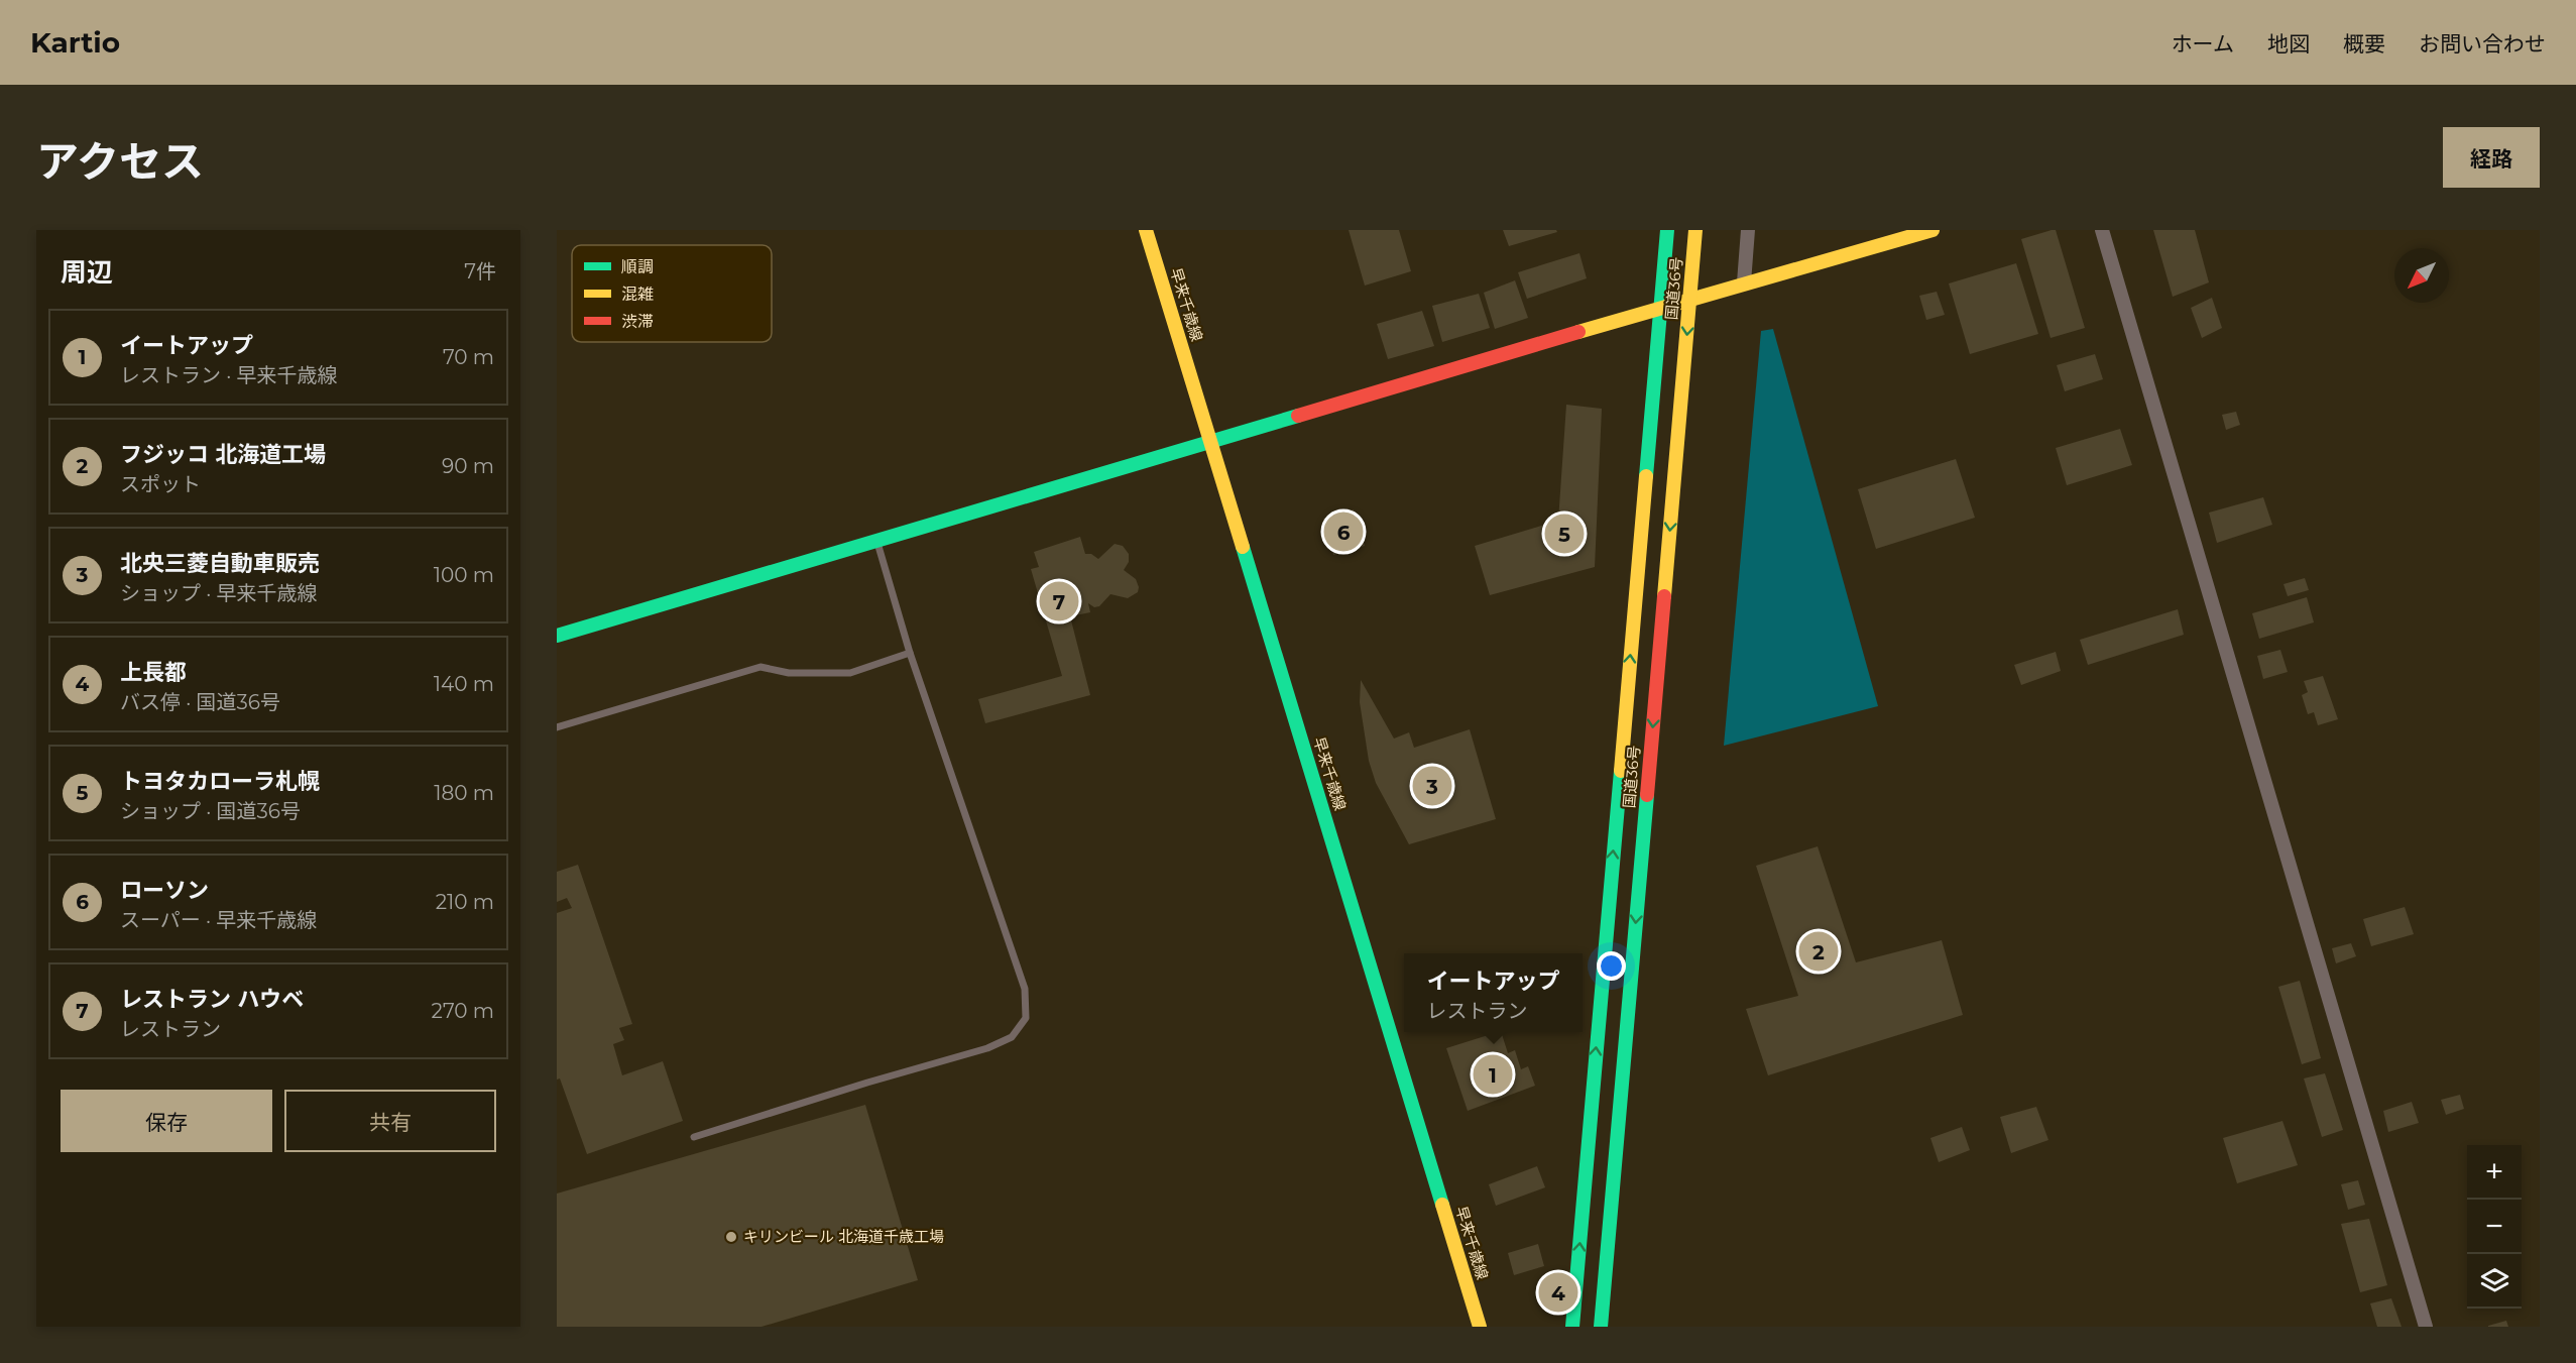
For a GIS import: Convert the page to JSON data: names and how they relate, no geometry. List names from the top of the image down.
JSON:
{
  "streets": {
    "main road": ["国道36号", "早来千歳線"]
  },
  "places": ["キリンビール 北海道千歳工場"],
  "legend": ["順調", "混雑", "渋滞"],
  "north": "bottom left",
  "page": {
    "header": "Kartio",
    "nav": [
      "ホーム",
      "地図",
      "概要",
      "お問い合わせ"
    ],
    "title": "アクセス",
    "buttons": [
      "経路",
      ["保存", "共有"]
    ],
    "heading": ["周辺", "7件"],
    "list": [
      {
        "mark": "1",
        "name": "イートアップ",
        "note": "レストラン · 早来千歳線",
        "value": "70 m"
      },
      {
        "mark": "2",
        "name": "フジッコ 北海道工場",
        "note": "スポット",
        "value": "90 m"
      },
      {
        "mark": "3",
        "name": "北央三菱自動車販売",
        "note": "ショップ · 早来千歳線",
        "value": "100 m"
      },
      {
        "mark": "4",
        "name": "上長都",
        "note": "バス停 · 国道36号",
        "value": "140 m"
      },
      {
        "mark": "5",
        "name": "トヨタカローラ札幌",
        "note": "ショップ · 国道36号",
        "value": "180 m"
      },
      {
        "mark": "6",
        "name": "ローソン",
        "note": "スーパー · 早来千歳線",
        "value": "210 m"
      },
      {
        "mark": "7",
        "name": "レストラン ハウベ",
        "note": "レストラン",
        "value": "270 m"
      }
    ],
    "pins": [
      "6",
      "5",
      "7",
      "3",
      "2",
      "1",
      "4"
    ],
    "popup": ["イートアップ", "レストラン"],
    "map_buttons": ["+", "−"]
  }
}
